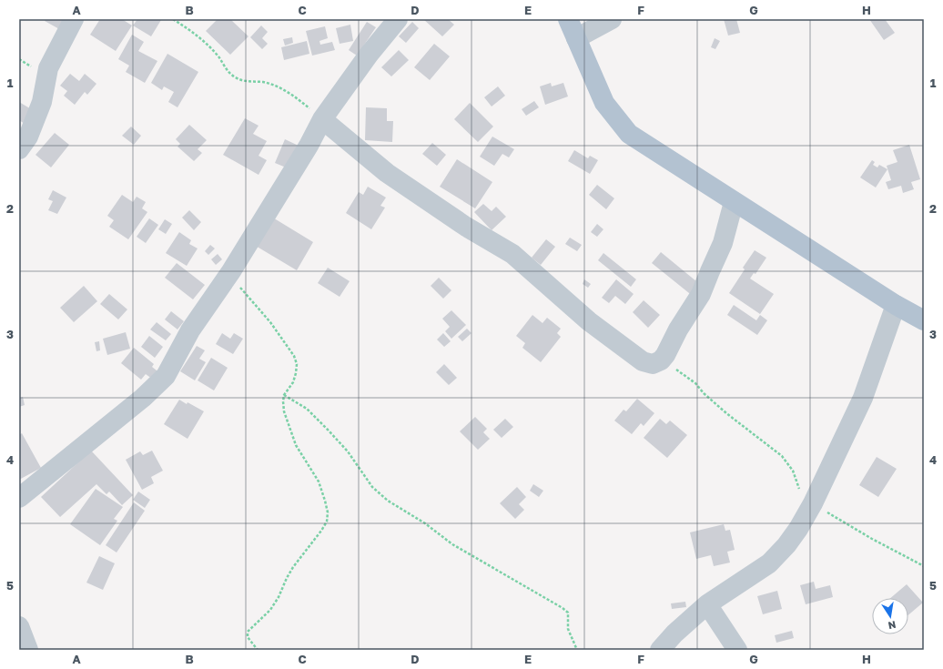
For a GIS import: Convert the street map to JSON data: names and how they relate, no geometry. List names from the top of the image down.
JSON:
{
  "north": "bottom",
  "grid": {
    "columns": [
      "A",
      "B",
      "C",
      "D",
      "E",
      "F",
      "G",
      "H"
    ],
    "rows": [
      "1",
      "2",
      "3",
      "4",
      "5"
    ]
  }
}
